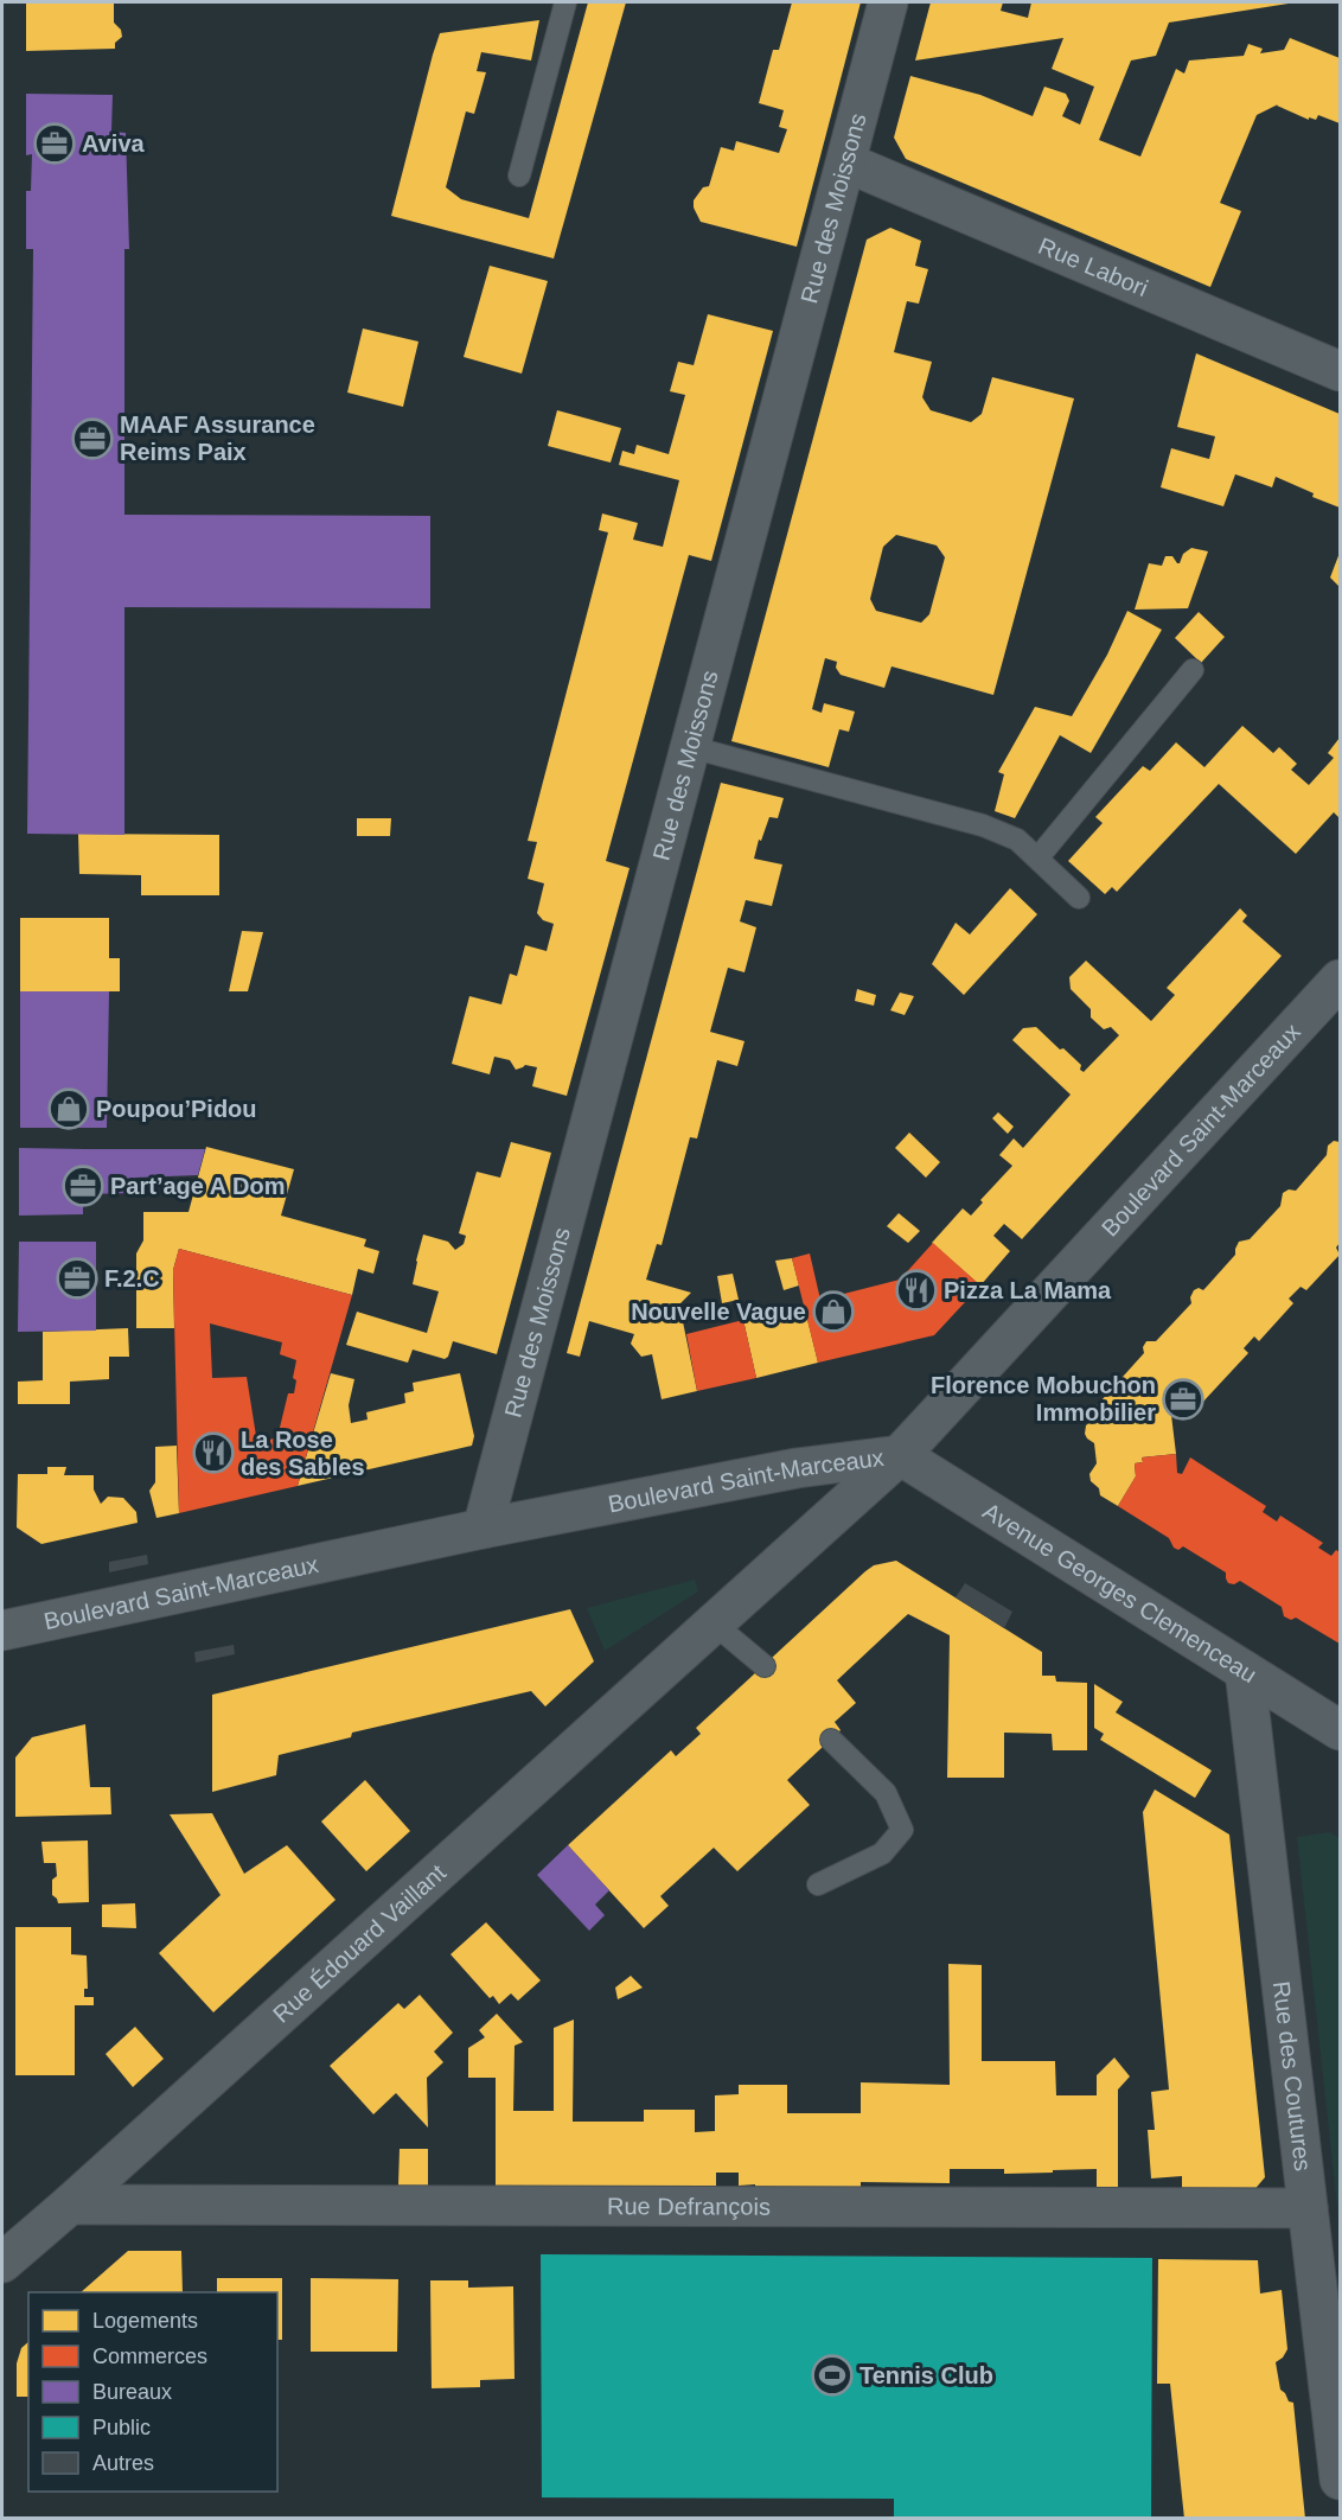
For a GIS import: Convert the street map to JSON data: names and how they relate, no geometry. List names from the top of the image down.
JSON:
{
  "streets": {
    "street": [
      "Rue des Moissons",
      "Rue Labori",
      "Boulevard Saint-Marceaux",
      "Avenue Georges Clemenceau",
      "Rue Édouard Vaillant",
      "Rue des Coutures",
      "Rue Defrançois"
    ]
  },
  "crossings": [
    ["Rue des Moissons", "Rue Labori"],
    ["Rue des Moissons", "Boulevard Saint-Marceaux"],
    ["Boulevard Saint-Marceaux", "Avenue Georges Clemenceau"],
    ["Boulevard Saint-Marceaux", "Rue Édouard Vaillant"],
    ["Avenue Georges Clemenceau", "Rue Édouard Vaillant"],
    ["Avenue Georges Clemenceau", "Rue des Coutures"],
    ["Rue Édouard Vaillant", "Rue Defrançois"],
    ["Rue des Coutures", "Rue Defrançois"]
  ],
  "places": {
    "office": [
      "Aviva",
      "MAAF Assurance Reims Paix",
      "Part’age A Dom",
      "F.2.C",
      "Florence Mobuchon Immobilier"
    ],
    "shop": ["Poupou’Pidou", "Nouvelle Vague"],
    "restaurant": ["Pizza La Mama", "La Rose des Sables"],
    "sports": ["Tennis Club"]
  },
  "legend": [
    "Logements",
    "Commerces",
    "Bureaux",
    "Public",
    "Autres"
  ]
}
